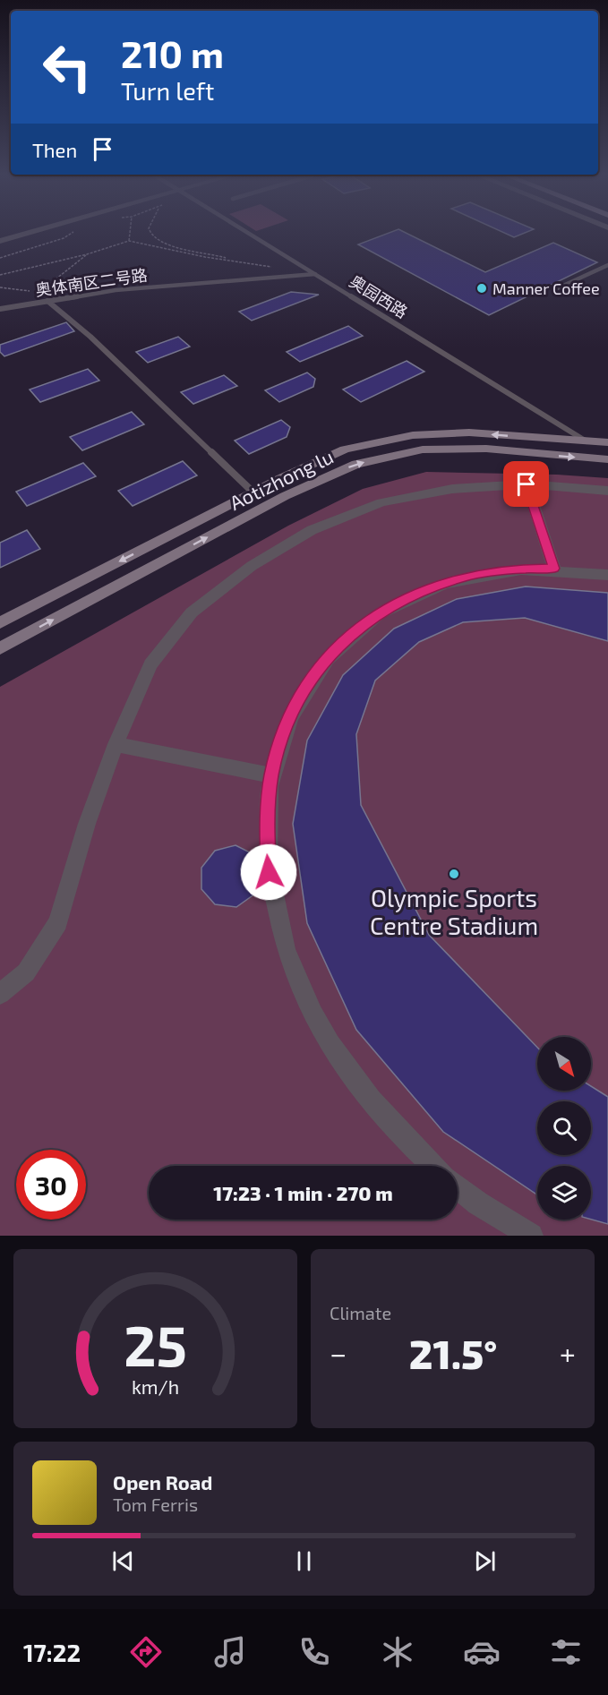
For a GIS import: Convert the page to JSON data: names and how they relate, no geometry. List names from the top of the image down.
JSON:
{
  "streets": {
    "main road": ["Aotizhong lu"],
    "lane": ["奥体南区二号路", "奥园西路"]
  },
  "crossings": [
    ["奥体南区二号路", "奥园西路"],
    ["奥园西路", "Aotizhong lu"]
  ],
  "places": ["Manner Coffee", "Olympic Sports Centre Stadium"],
  "north": "bottom right",
  "page": {
    "turn": ["210 m", "Turn left"],
    "then": "Then",
    "limit": "30",
    "trip": "17:23 · 1 min · 270 m",
    "tile": "Climate",
    "heat": ["−", "21.5°", "+"],
    "song": ["Open Road", "Tom Ferris"],
    "tabs": "17:22",
    "gauge": ["25", "km/h"]
  }
}
